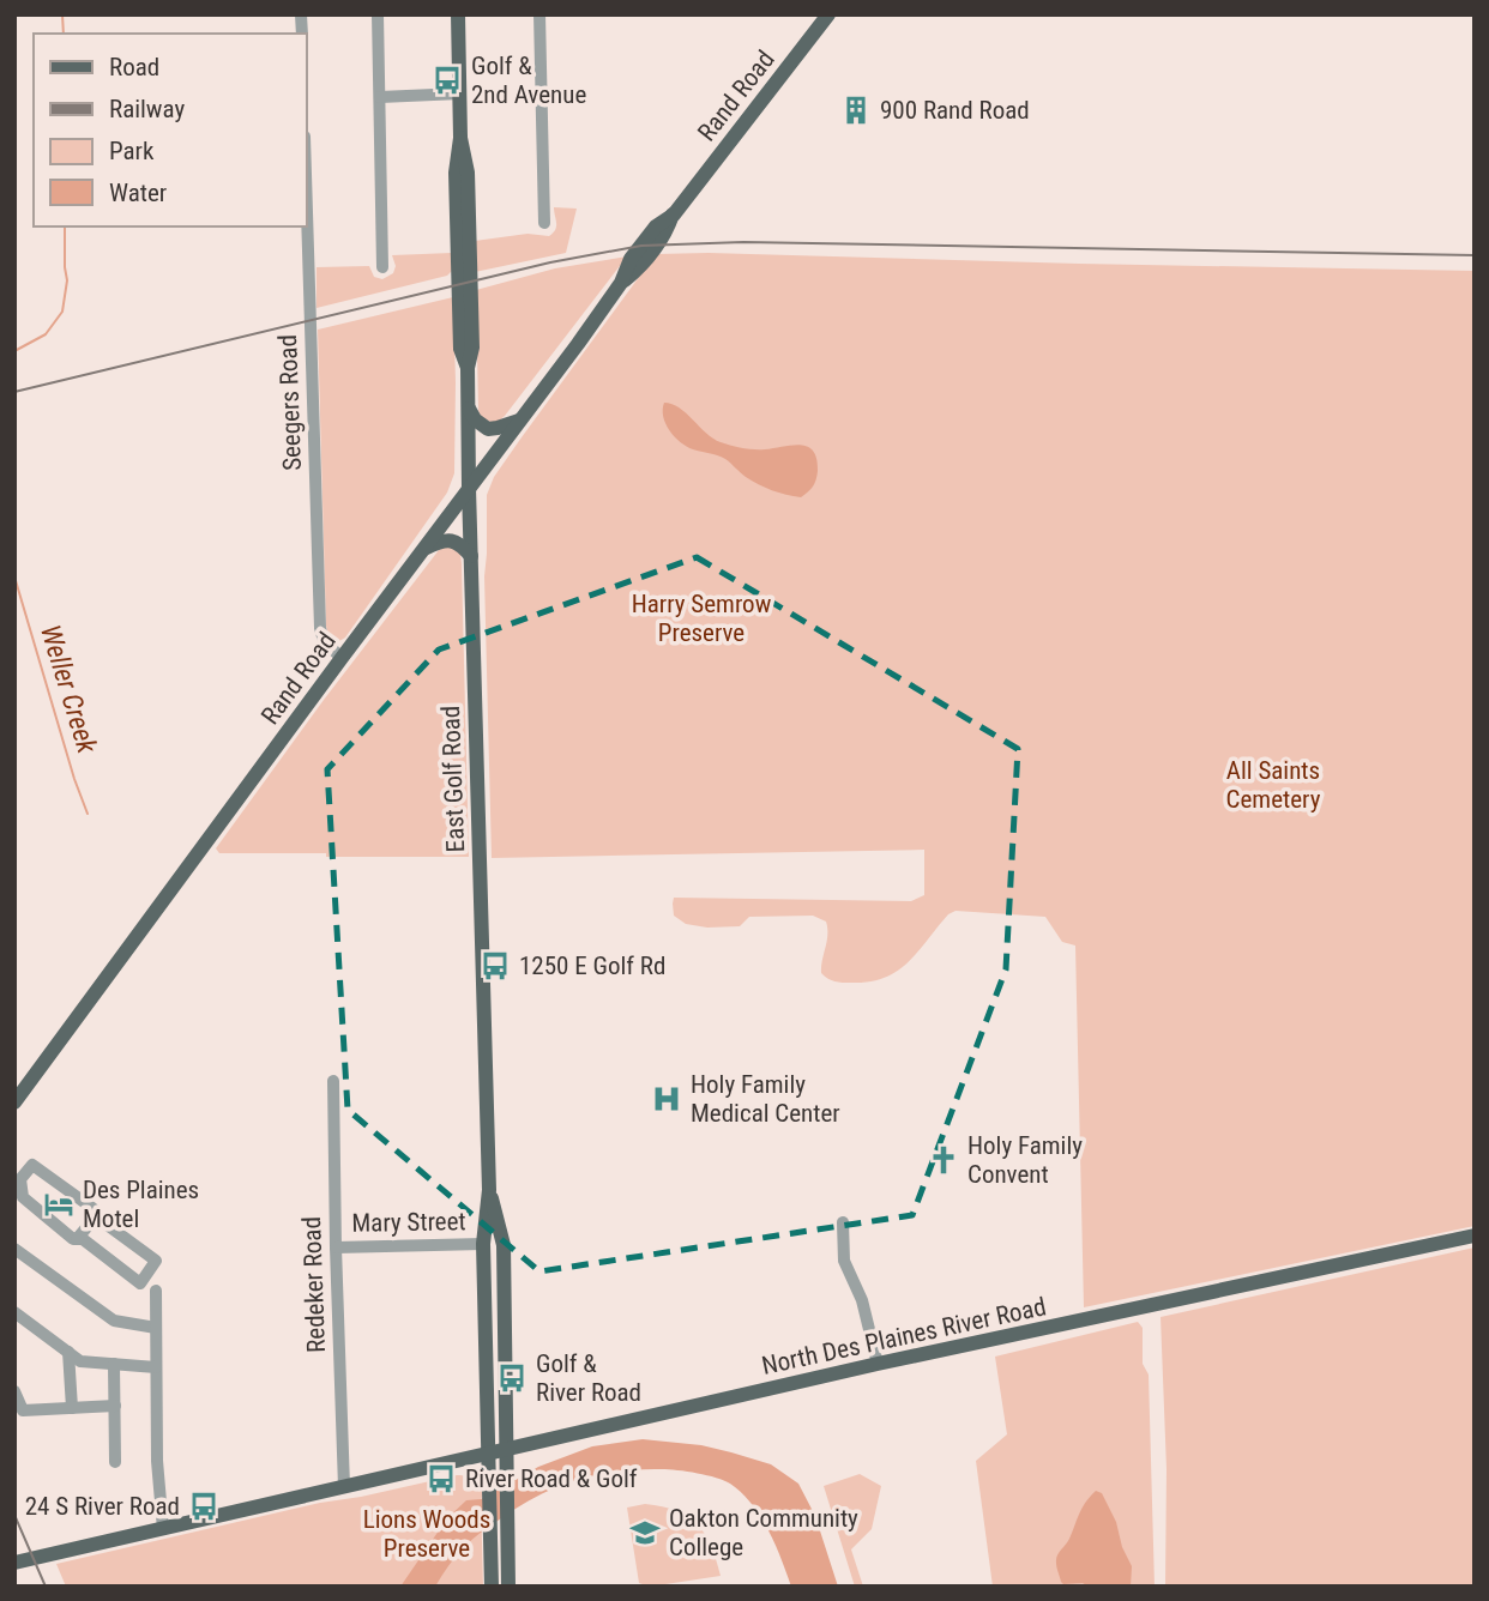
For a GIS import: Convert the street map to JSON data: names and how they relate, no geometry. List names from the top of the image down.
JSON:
{
  "streets": {
    "main road": ["Rand Road", "East Golf Road", "North Des Plaines River Road"],
    "street": ["Seegers Road", "Mary Street", "Redeker Road"]
  },
  "crossings": [
    ["Rand Road", "Seegers Road"],
    ["Rand Road", "East Golf Road"],
    ["East Golf Road", "Mary Street"],
    ["East Golf Road", "North Des Plaines River Road"],
    ["Mary Street", "Redeker Road"],
    ["Redeker Road", "North Des Plaines River Road"]
  ],
  "water": ["Weller Creek"],
  "parks": ["Harry Semrow Preserve", "All Saints Cemetery", "Lions Woods Preserve"],
  "places": {
    "bus stop": [
      "Golf & 2nd Avenue",
      "1250 E Golf Rd",
      "Golf & River Road",
      "River Road & Golf",
      "24 S River Road"
    ],
    "building": ["900 Rand Road"],
    "hospital": ["Holy Family Medical Center"],
    "church": ["Holy Family Convent"],
    "hotel": ["Des Plaines Motel"],
    "school or university": ["Oakton Community College"]
  },
  "legend": [
    "Road",
    "Railway",
    "Park",
    "Water"
  ]
}
